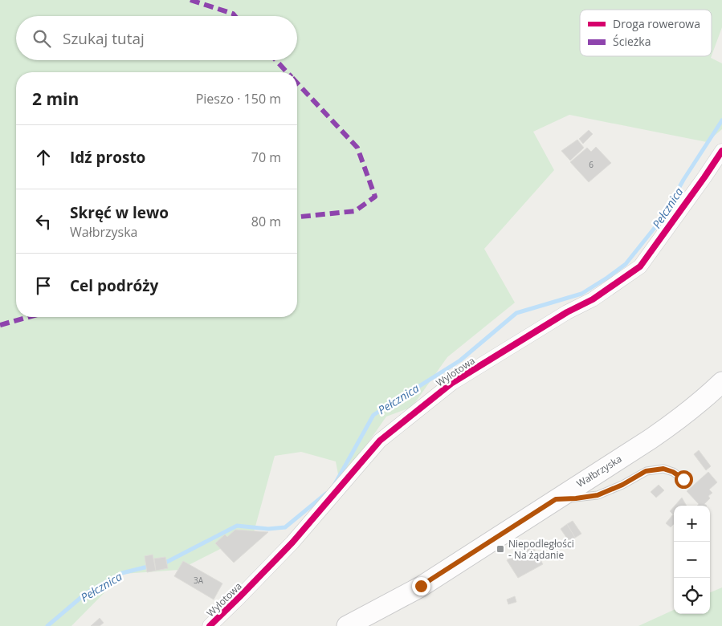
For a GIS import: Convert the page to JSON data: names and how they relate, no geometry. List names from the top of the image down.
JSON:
{
  "streets": {
    "main road": ["Wałbrzyska"],
    "street": ["Wylotowa"]
  },
  "water": ["Pełcznica"],
  "places": {
    "transit": ["Niepodległości - Na żądanie"]
  },
  "house_numbers": ["6", "3A"],
  "legend": ["Droga rowerowa", "Ścieżka"],
  "page": {
    "search": "Szukaj tutaj",
    "heading": ["2 min", "Pieszo · 150 m"],
    "list": [
      ["Idź prosto", "70 m"],
      ["Skręć w lewo", "Wałbrzyska", "80 m"],
      "Cel podróży"
    ],
    "map_buttons": ["+", "−"]
  }
}
